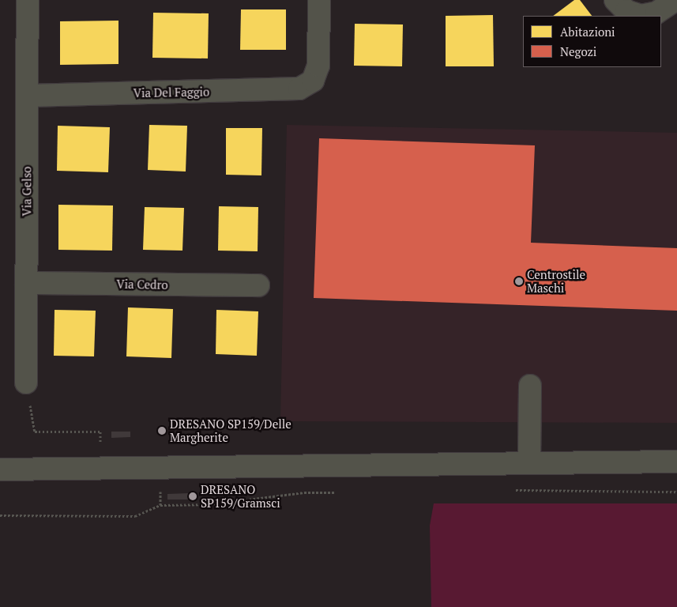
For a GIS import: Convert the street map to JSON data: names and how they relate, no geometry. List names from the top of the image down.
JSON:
{
  "streets": {
    "street": ["Via Del Faggio", "Via Gelso", "Via Cedro"]
  },
  "crossings": [
    ["Via Del Faggio", "Via Gelso"],
    ["Via Gelso", "Via Cedro"]
  ],
  "places": ["Centrostile Maschi", "DRESANO SP159/Delle Margherite", "DRESANO SP159/Gramsci"],
  "legend": ["Abitazioni", "Negozi"]
}
